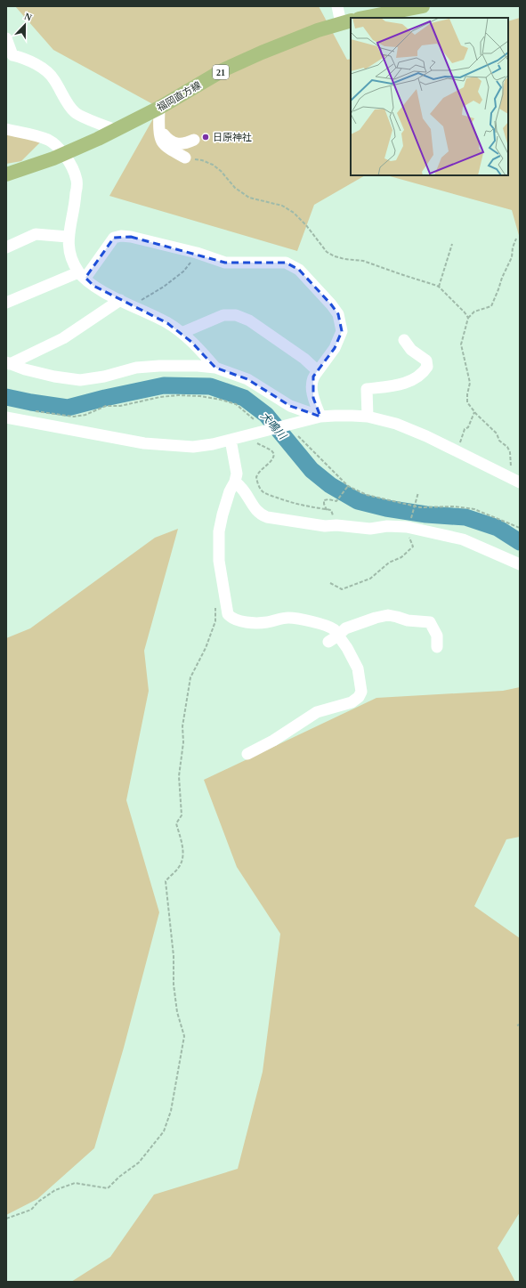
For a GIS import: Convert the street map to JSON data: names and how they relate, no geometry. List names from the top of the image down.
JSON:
{
  "streets": {
    "main road": ["21", "福岡直方線"]
  },
  "water": ["犬鳴川"],
  "places": ["日原神社"],
  "north": "top"
}
